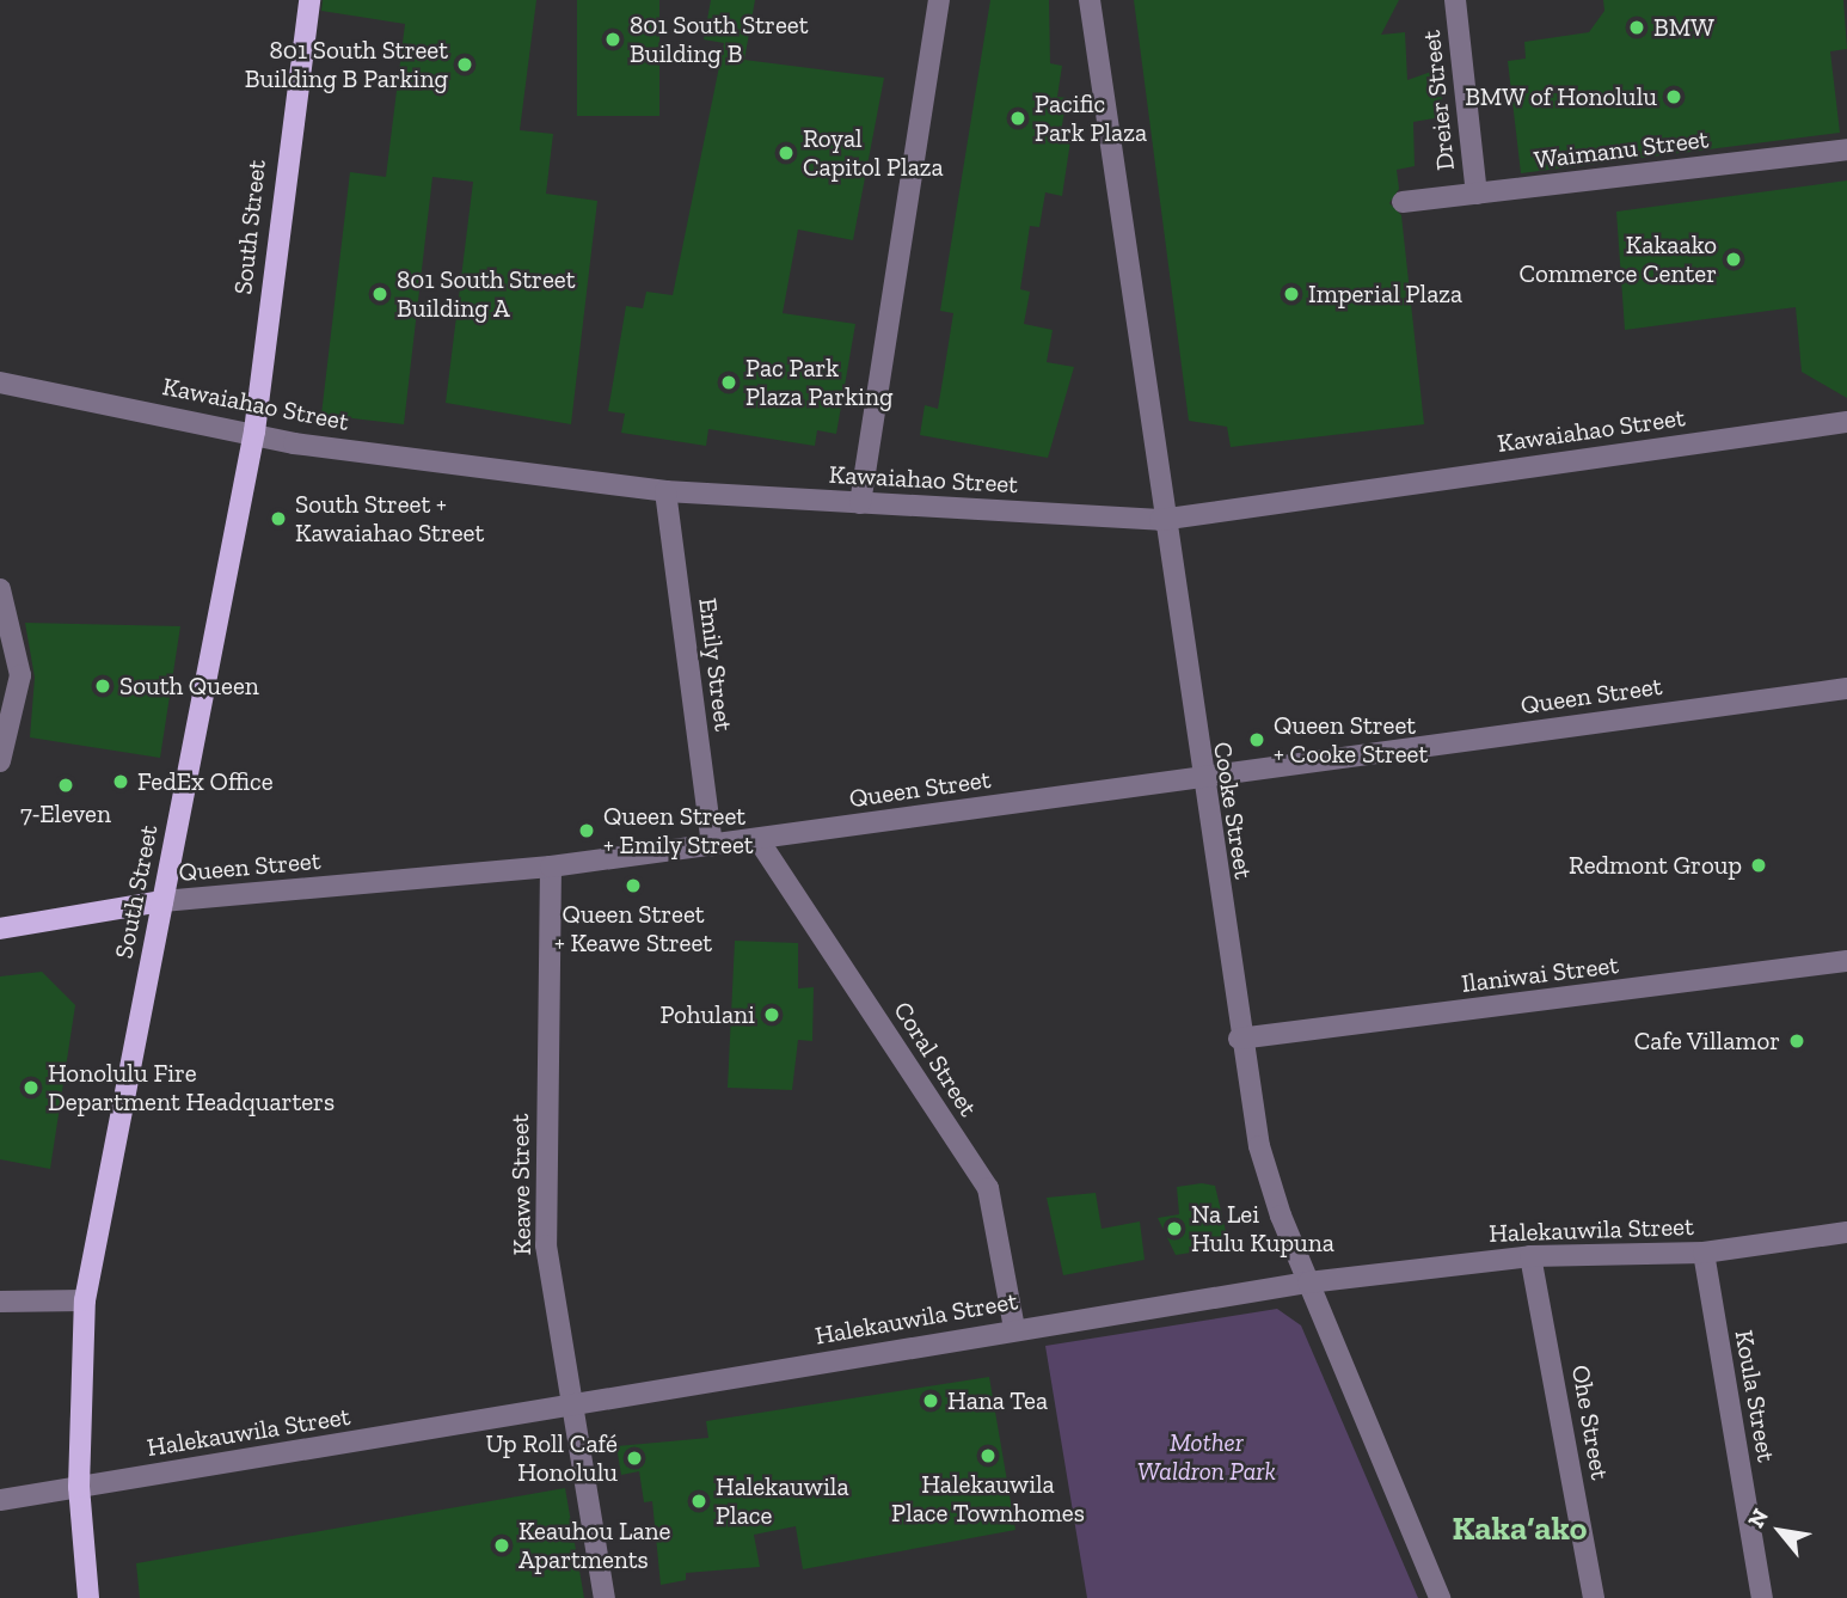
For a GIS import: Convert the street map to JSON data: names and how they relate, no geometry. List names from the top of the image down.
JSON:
{
  "streets": {
    "main road": ["South Street", "Queen Street"],
    "street": [
      "Dreier Street",
      "Waimanu Street",
      "Kawaiahao Street",
      "Emily Street",
      "Cooke Street",
      "Ilaniwai Street",
      "Coral Street",
      "Keawe Street",
      "Halekauwila Street",
      "Koula Street",
      "Ohe Street"
    ]
  },
  "crossings": [
    ["Dreier Street", "Waimanu Street"],
    ["South Street", "Kawaiahao Street"],
    ["South Street", "Queen Street"],
    ["South Street", "Halekauwila Street"],
    ["Kawaiahao Street", "Emily Street"],
    ["Kawaiahao Street", "Cooke Street"],
    ["Emily Street", "Queen Street"],
    ["Queen Street", "Cooke Street"],
    ["Queen Street", "Coral Street"],
    ["Queen Street", "Keawe Street"],
    ["Cooke Street", "Ilaniwai Street"],
    ["Cooke Street", "Halekauwila Street"],
    ["Coral Street", "Halekauwila Street"],
    ["Keawe Street", "Halekauwila Street"],
    ["Halekauwila Street", "Koula Street"],
    ["Halekauwila Street", "Ohe Street"]
  ],
  "districts": ["Kaka‘ako"],
  "parks": ["Mother Waldron Park"],
  "places": [
    "BMW",
    "801 South Street Building B",
    "801 South Street Building B Parking",
    "BMW of Honolulu",
    "Pacific Park Plaza",
    "Royal Capitol Plaza",
    "Kakaako Commerce Center",
    "801 South Street Building A",
    "Imperial Plaza",
    "Pac Park Plaza Parking",
    "South Street + Kawaiahao Street",
    "South Queen",
    "Queen Street + Cooke Street",
    "FedEx Office",
    "7-Eleven",
    "Queen Street + Emily Street",
    "Redmont Group",
    "Queen Street + Keawe Street",
    "Pohulani",
    "Cafe Villamor",
    "Honolulu Fire Department Headquarters",
    "Na Lei Hulu Kupuna",
    "Hana Tea",
    "Halekauwila Place Townhomes",
    "Up Roll Café Honolulu",
    "Halekauwila Place",
    "Keauhou Lane Apartments"
  ],
  "north": "top left"
}
